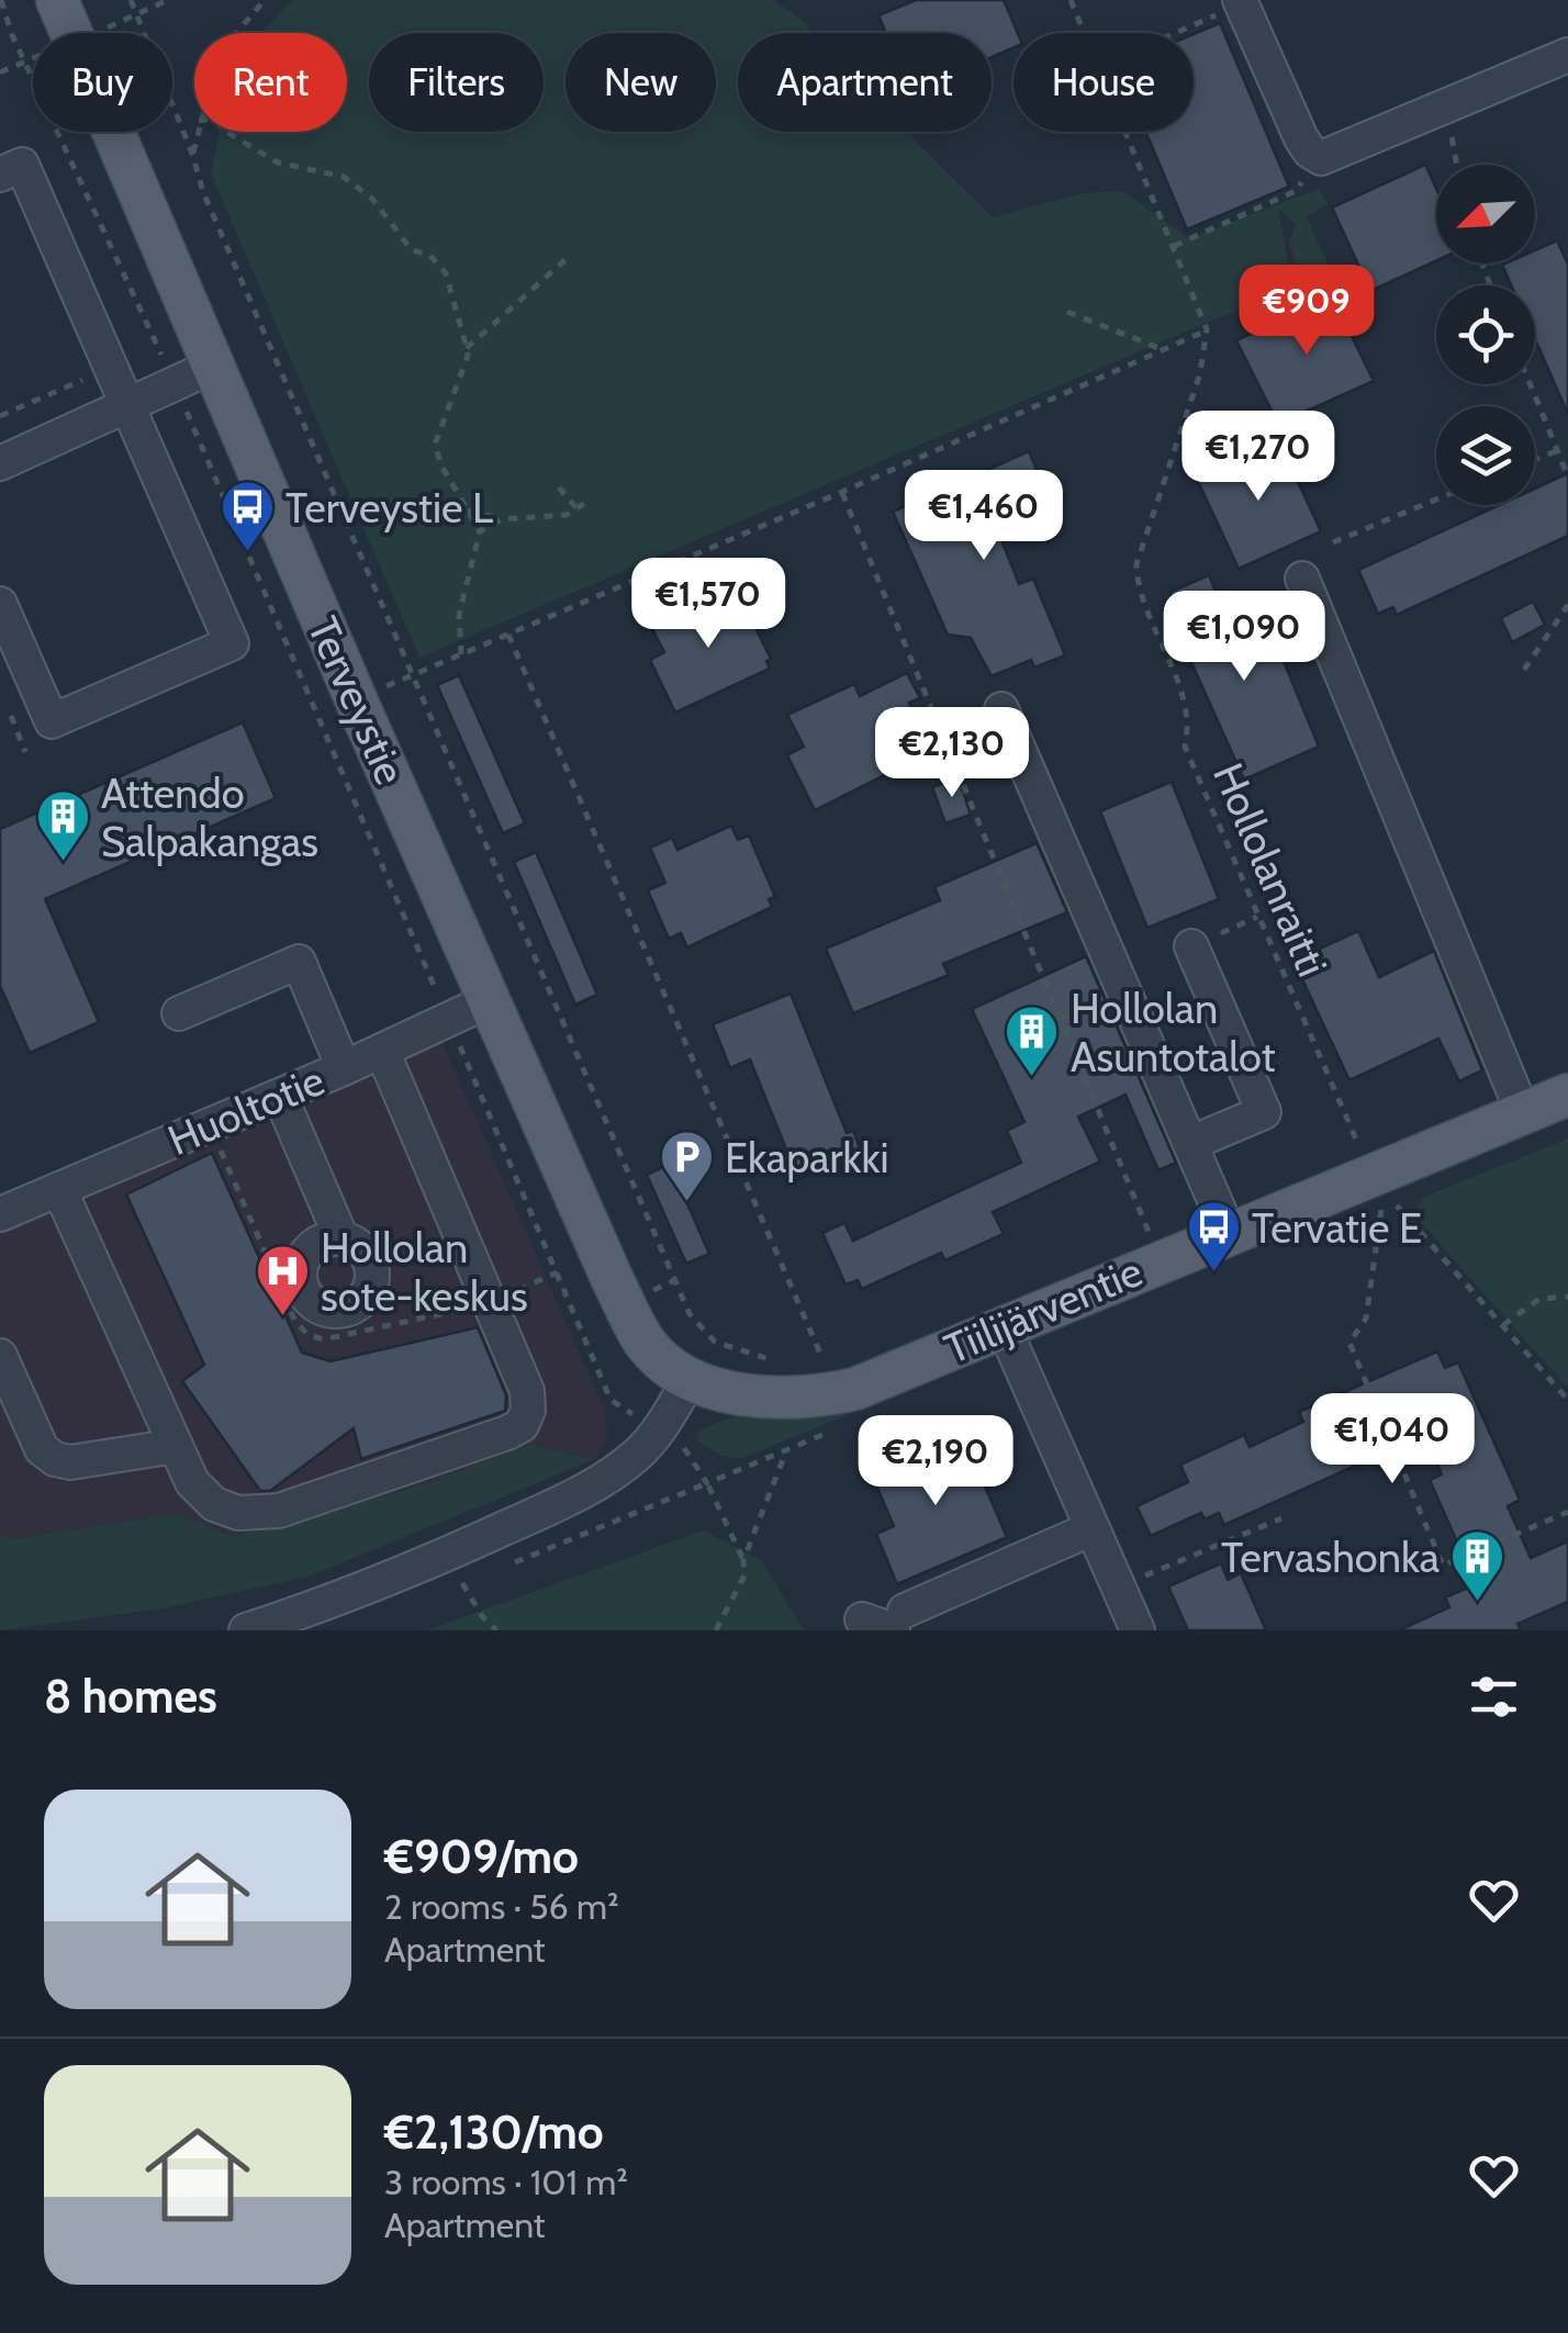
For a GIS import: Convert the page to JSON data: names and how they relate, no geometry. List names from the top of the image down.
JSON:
{
  "streets": {
    "main road": ["Terveystie", "Tiilijärventie"],
    "street": ["Huoltotie"],
    "path": ["Hollolanraitti"]
  },
  "crossings": [
    ["Terveystie", "Huoltotie"],
    ["Terveystie", "Tiilijärventie"],
    ["Hollolanraitti", "Tiilijärventie"]
  ],
  "places": {
    "bus stop": ["Terveystie L", "Tervatie E"],
    "building": ["Attendo Salpakangas", "Hollolan Asuntotalot", "Tervashonka"],
    "parking": ["Ekaparkki"],
    "hospital": ["Hollolan sote-keskus"]
  },
  "north": "bottom left",
  "page": {
    "chip": [
      "Buy",
      "Rent",
      "Filters",
      "New",
      "Apartment",
      "House"
    ],
    "price": [
      "€909",
      "€1,270",
      "€1,460",
      "€1,570",
      "€1,090",
      "€2,130",
      "€1,040",
      "€2,190"
    ],
    "heading": "8 homes",
    "list": [
      {
        "name": "€909/mo",
        "note": "2 rooms · 56 m² · Apartment"
      },
      {
        "name": "€2,130/mo",
        "note": "3 rooms · 101 m² · Apartment"
      }
    ]
  }
}
